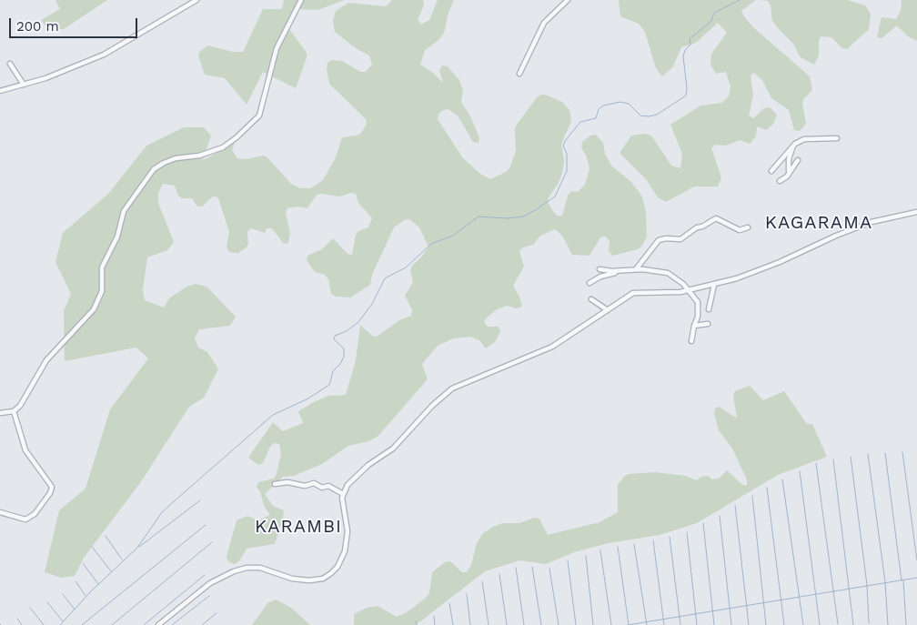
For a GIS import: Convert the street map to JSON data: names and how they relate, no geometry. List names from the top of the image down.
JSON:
{
  "districts": ["KAGARAMA", "KARAMBI"],
  "scale_bar": "200 m"
}
